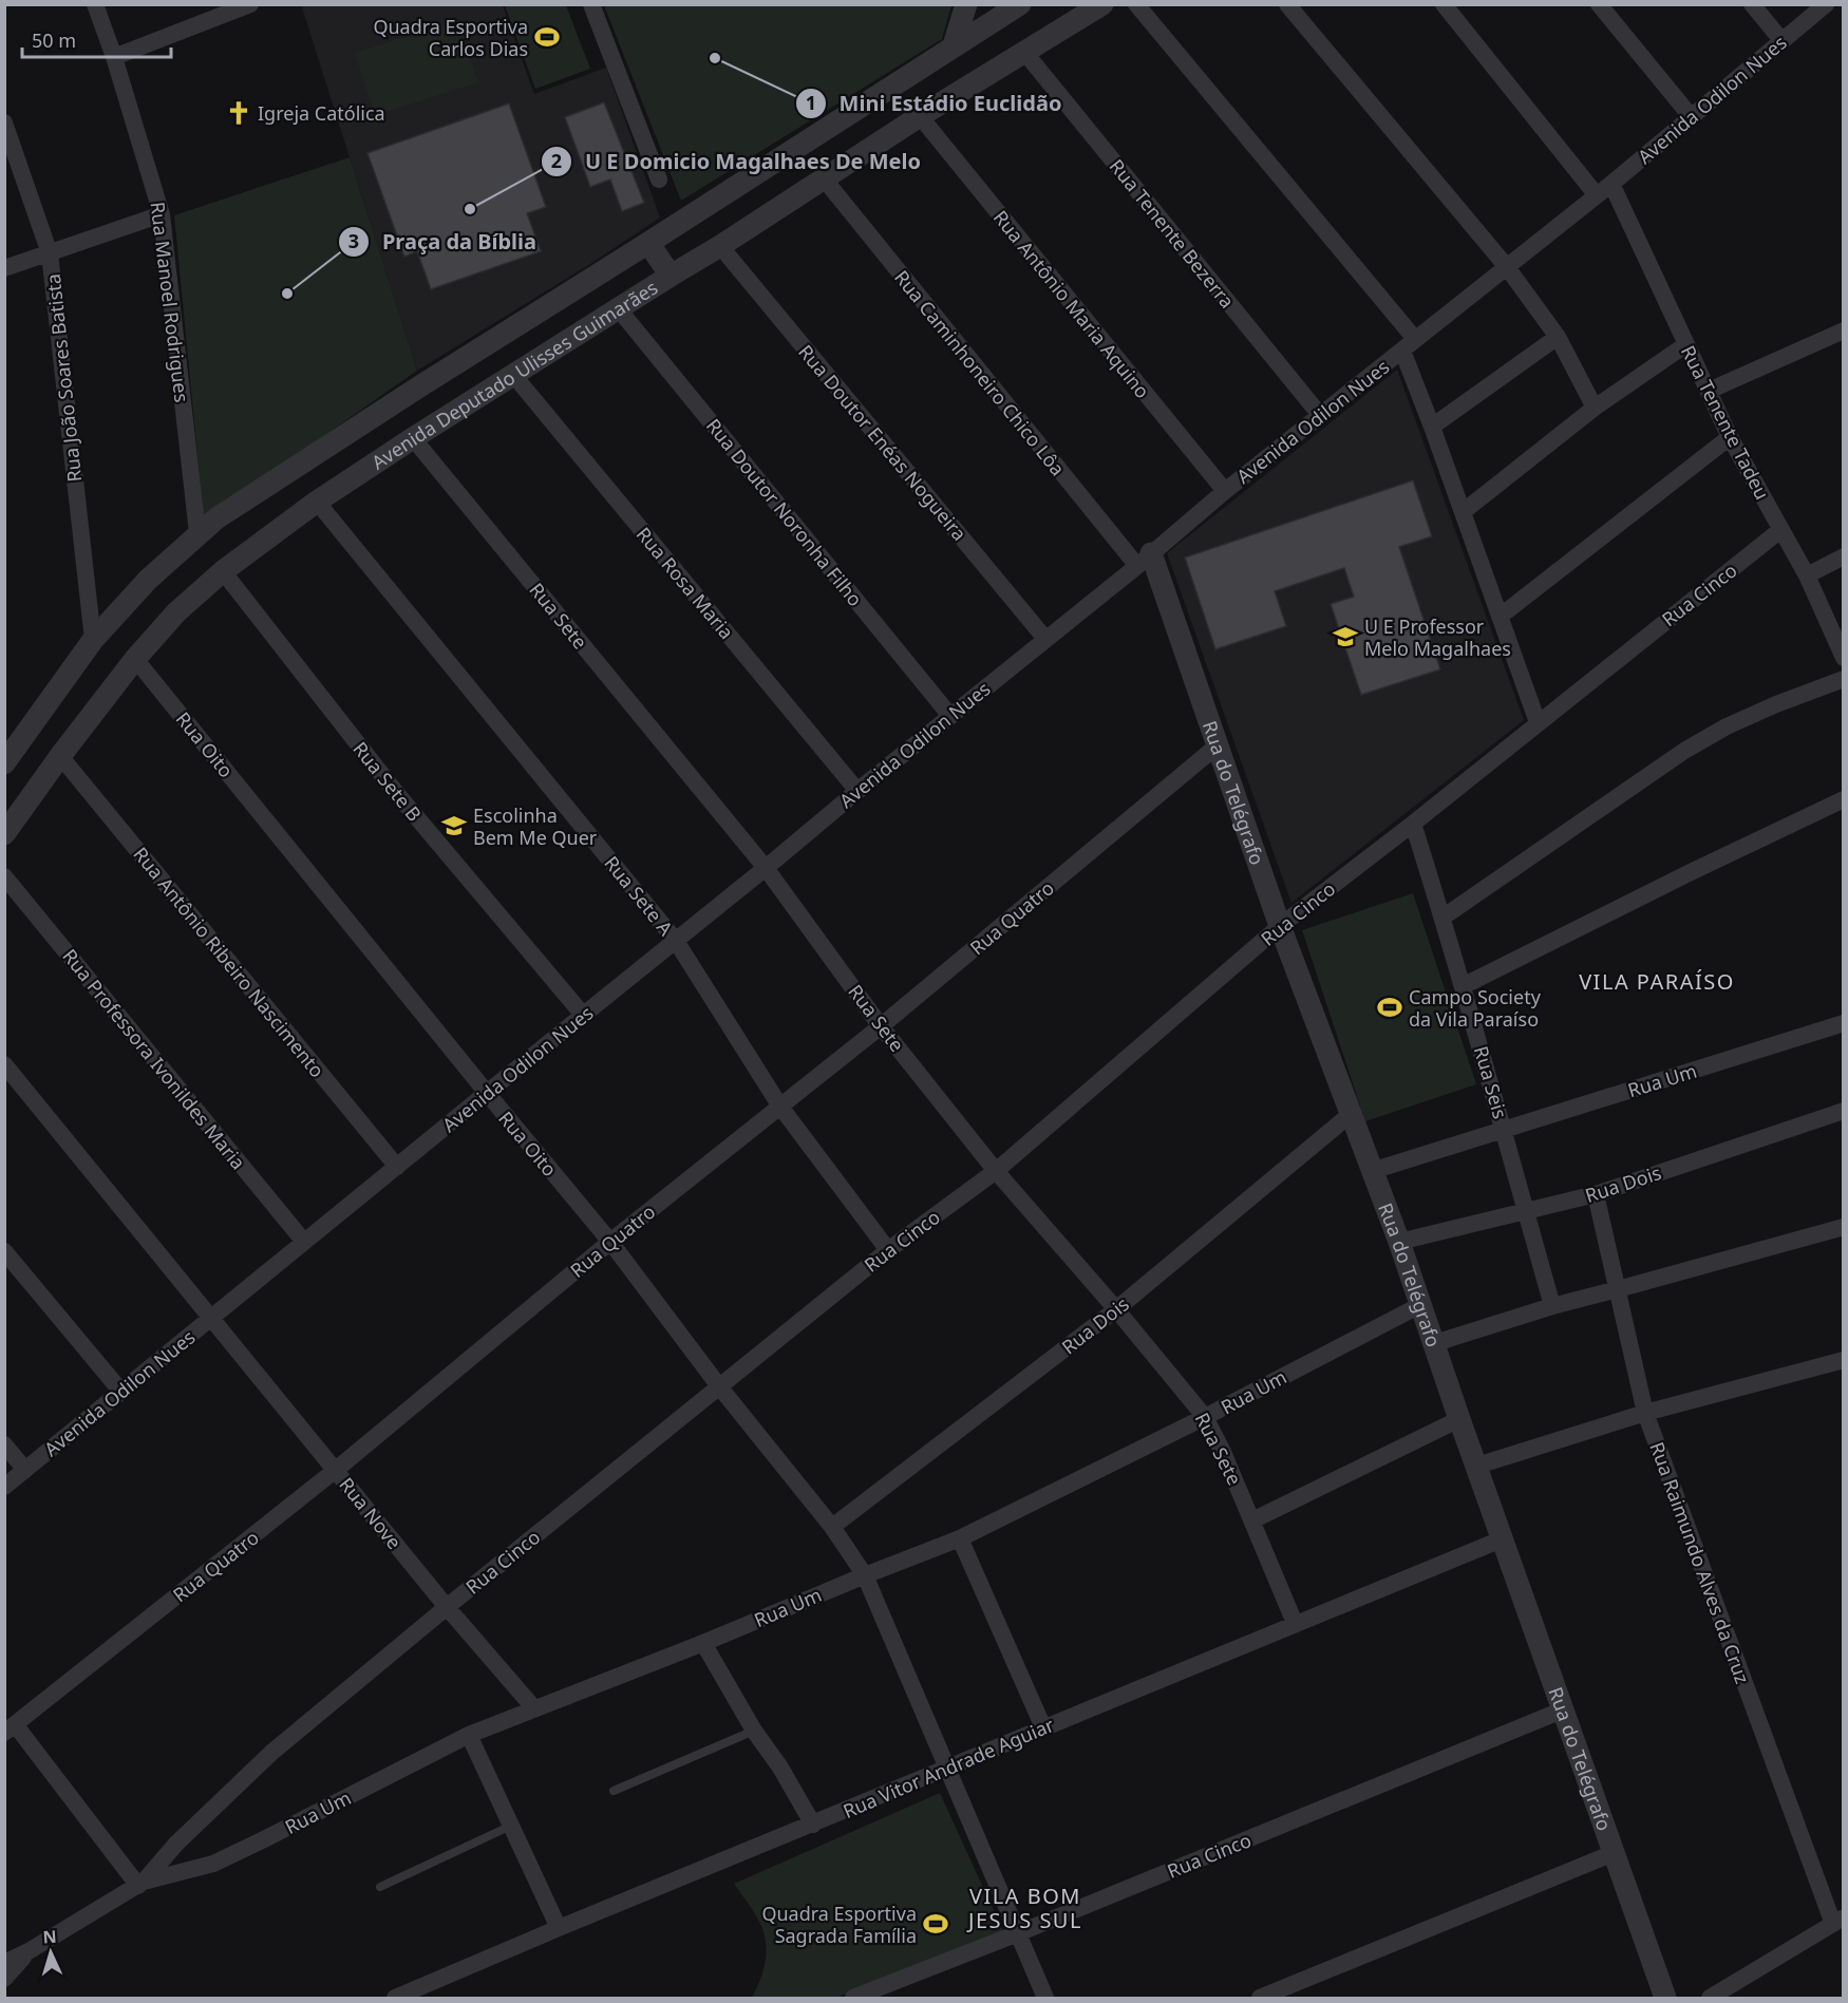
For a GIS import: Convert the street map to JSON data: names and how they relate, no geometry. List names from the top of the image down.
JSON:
{
  "streets": {
    "street": [
      "Avenida Odilon Nues",
      "Rua Tenente Bezerra",
      "Rua Manoel Rodrigues",
      "Rua Antônio Maria Aquino",
      "Rua Caminhoneiro Chico Lôa",
      "Avenida Deputado Ulisses Guimarães",
      "Rua João Soares Batista",
      "Rua Tenente Tadeu",
      "Rua Doutor Enéas Nogueira",
      "Rua Doutor Noronha Filho",
      "Rua Rosa Maria",
      "Rua Cinco",
      "Rua Sete",
      "Rua Oito",
      "Rua Sete B",
      "Rua do Telégrafo",
      "Rua Sete A",
      "Rua Quatro",
      "Rua Antônio Ribeiro Nascimento",
      "Rua Professora Ivonildes Maria",
      "Rua Um",
      "Rua Seis",
      "Rua Dois",
      "Rua Nove",
      "Rua Raimundo Alves da Cruz",
      "Rua Vitor Andrade Aguiar"
    ]
  },
  "crossings": [
    ["Avenida Odilon Nues", "Rua Tenente Bezerra"],
    ["Avenida Odilon Nues", "Rua Antônio Maria Aquino"],
    ["Avenida Odilon Nues", "Rua Caminhoneiro Chico Lôa"],
    ["Avenida Odilon Nues", "Rua Tenente Tadeu"],
    ["Avenida Odilon Nues", "Rua Doutor Enéas Nogueira"],
    ["Avenida Odilon Nues", "Rua Doutor Noronha Filho"],
    ["Avenida Odilon Nues", "Rua Rosa Maria"],
    ["Avenida Odilon Nues", "Rua Sete"],
    ["Avenida Odilon Nues", "Rua Oito"],
    ["Avenida Odilon Nues", "Rua Sete B"],
    ["Avenida Odilon Nues", "Rua do Telégrafo"],
    ["Avenida Odilon Nues", "Rua Sete A"],
    ["Avenida Odilon Nues", "Rua Antônio Ribeiro Nascimento"],
    ["Avenida Odilon Nues", "Rua Professora Ivonildes Maria"],
    ["Avenida Odilon Nues", "Rua Nove"],
    ["Rua Tenente Bezerra", "Avenida Deputado Ulisses Guimarães"],
    ["Rua Manoel Rodrigues", "Avenida Deputado Ulisses Guimarães"],
    ["Rua Antônio Maria Aquino", "Avenida Deputado Ulisses Guimarães"],
    ["Rua Caminhoneiro Chico Lôa", "Avenida Deputado Ulisses Guimarães"],
    ["Rua Caminhoneiro Chico Lôa", "Rua do Telégrafo"],
    ["Avenida Deputado Ulisses Guimarães", "Rua João Soares Batista"],
    ["Avenida Deputado Ulisses Guimarães", "Rua Doutor Enéas Nogueira"],
    ["Avenida Deputado Ulisses Guimarães", "Rua Doutor Noronha Filho"],
    ["Avenida Deputado Ulisses Guimarães", "Rua Rosa Maria"],
    ["Avenida Deputado Ulisses Guimarães", "Rua Sete"],
    ["Avenida Deputado Ulisses Guimarães", "Rua Oito"],
    ["Avenida Deputado Ulisses Guimarães", "Rua Sete B"],
    ["Avenida Deputado Ulisses Guimarães", "Rua Sete A"],
    ["Avenida Deputado Ulisses Guimarães", "Rua Antônio Ribeiro Nascimento"],
    ["Rua Tenente Tadeu", "Rua Cinco"],
    ["Rua Cinco", "Rua Sete"],
    ["Rua Cinco", "Rua Oito"],
    ["Rua Cinco", "Rua do Telégrafo"],
    ["Rua Cinco", "Rua Sete A"],
    ["Rua Cinco", "Rua Um"],
    ["Rua Cinco", "Rua Seis"],
    ["Rua Cinco", "Rua Nove"],
    ["Rua Sete", "Rua Quatro"],
    ["Rua Sete", "Rua Um"],
    ["Rua Sete", "Rua Dois"],
    ["Rua Sete", "Rua Vitor Andrade Aguiar"],
    ["Rua Oito", "Rua Quatro"],
    ["Rua Oito", "Rua Um"],
    ["Rua Oito", "Rua Dois"],
    ["Rua do Telégrafo", "Rua Quatro"],
    ["Rua do Telégrafo", "Rua Um"],
    ["Rua do Telégrafo", "Rua Dois"],
    ["Rua do Telégrafo", "Rua Vitor Andrade Aguiar"],
    ["Rua Sete A", "Rua Quatro"],
    ["Rua Quatro", "Rua Nove"],
    ["Rua Um", "Rua Seis"],
    ["Rua Um", "Rua Nove"],
    ["Rua Seis", "Rua Dois"],
    ["Rua Dois", "Rua Raimundo Alves da Cruz"]
  ],
  "districts": ["VILA PARAÍSO", "VILA BOM JESUS SUL"],
  "places": {
    "sports": ["Quadra Esportiva Carlos Dias", "Campo Society da Vila Paraíso", "Quadra Esportiva Sagrada Família"],
    "other": ["Mini Estádio Euclidão", "U E Domicio Magalhaes De Melo", "Praça da Bíblia"],
    "church": ["Igreja Católica"],
    "school or university": ["U E Professor Melo Magalhaes", "Escolinha Bem Me Quer"]
  },
  "scale_bar": "50 m",
  "north": "top"
}
